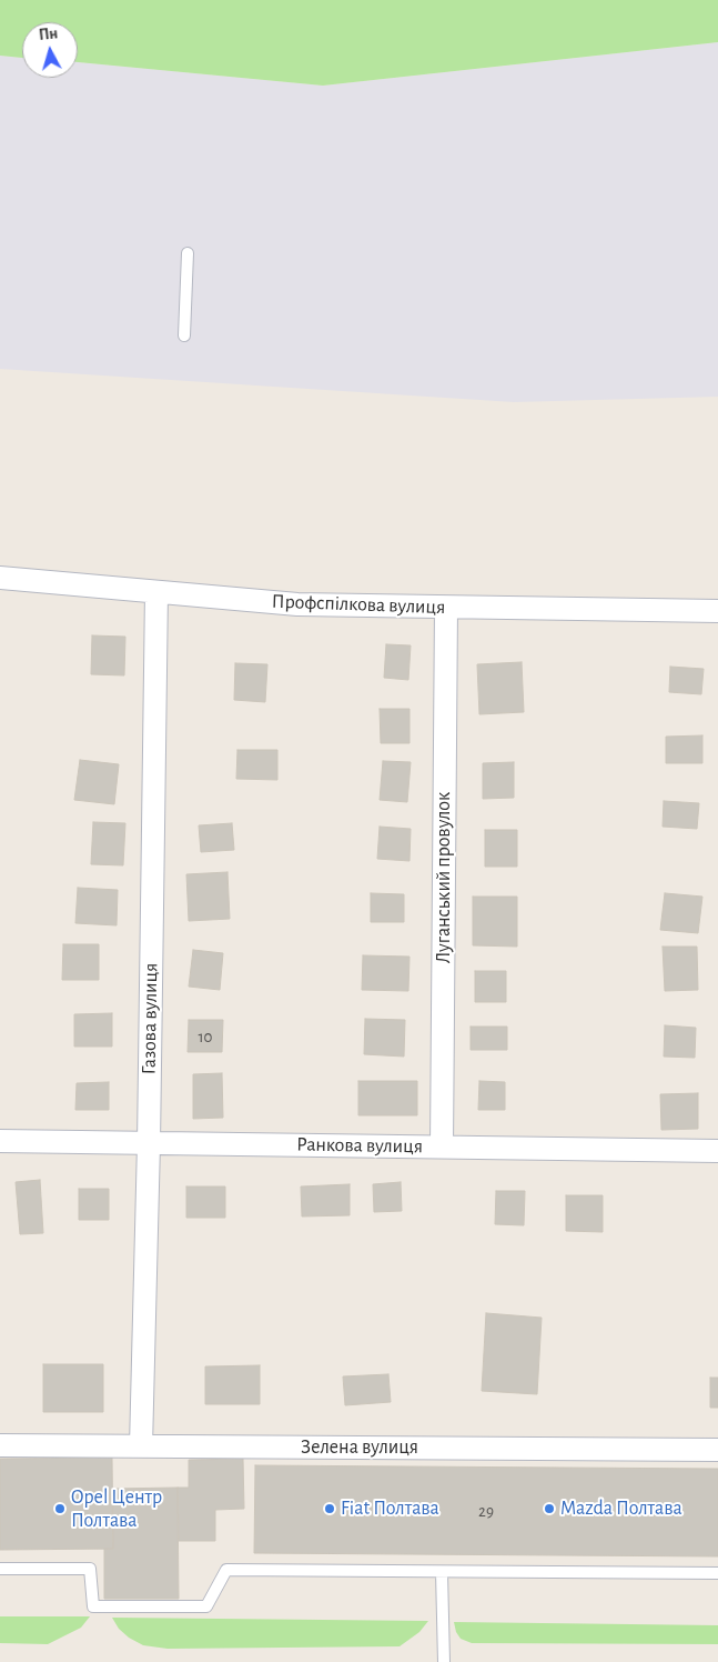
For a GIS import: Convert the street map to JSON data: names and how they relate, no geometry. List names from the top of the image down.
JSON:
{
  "streets": {
    "street": [
      "Профспілкова вулиця",
      "Луганський провулок",
      "Газова вулиця",
      "Ранкова вулиця",
      "Зелена вулиця"
    ]
  },
  "crossings": [
    ["Профспілкова вулиця", "Луганський провулок"],
    ["Профспілкова вулиця", "Газова вулиця"],
    ["Луганський провулок", "Ранкова вулиця"],
    ["Газова вулиця", "Ранкова вулиця"],
    ["Газова вулиця", "Зелена вулиця"]
  ],
  "places": ["Opel Центр Полтава", "Fiat Полтава", "Mazda Полтава"],
  "house_numbers": ["10", "29"],
  "north": "top"
}
